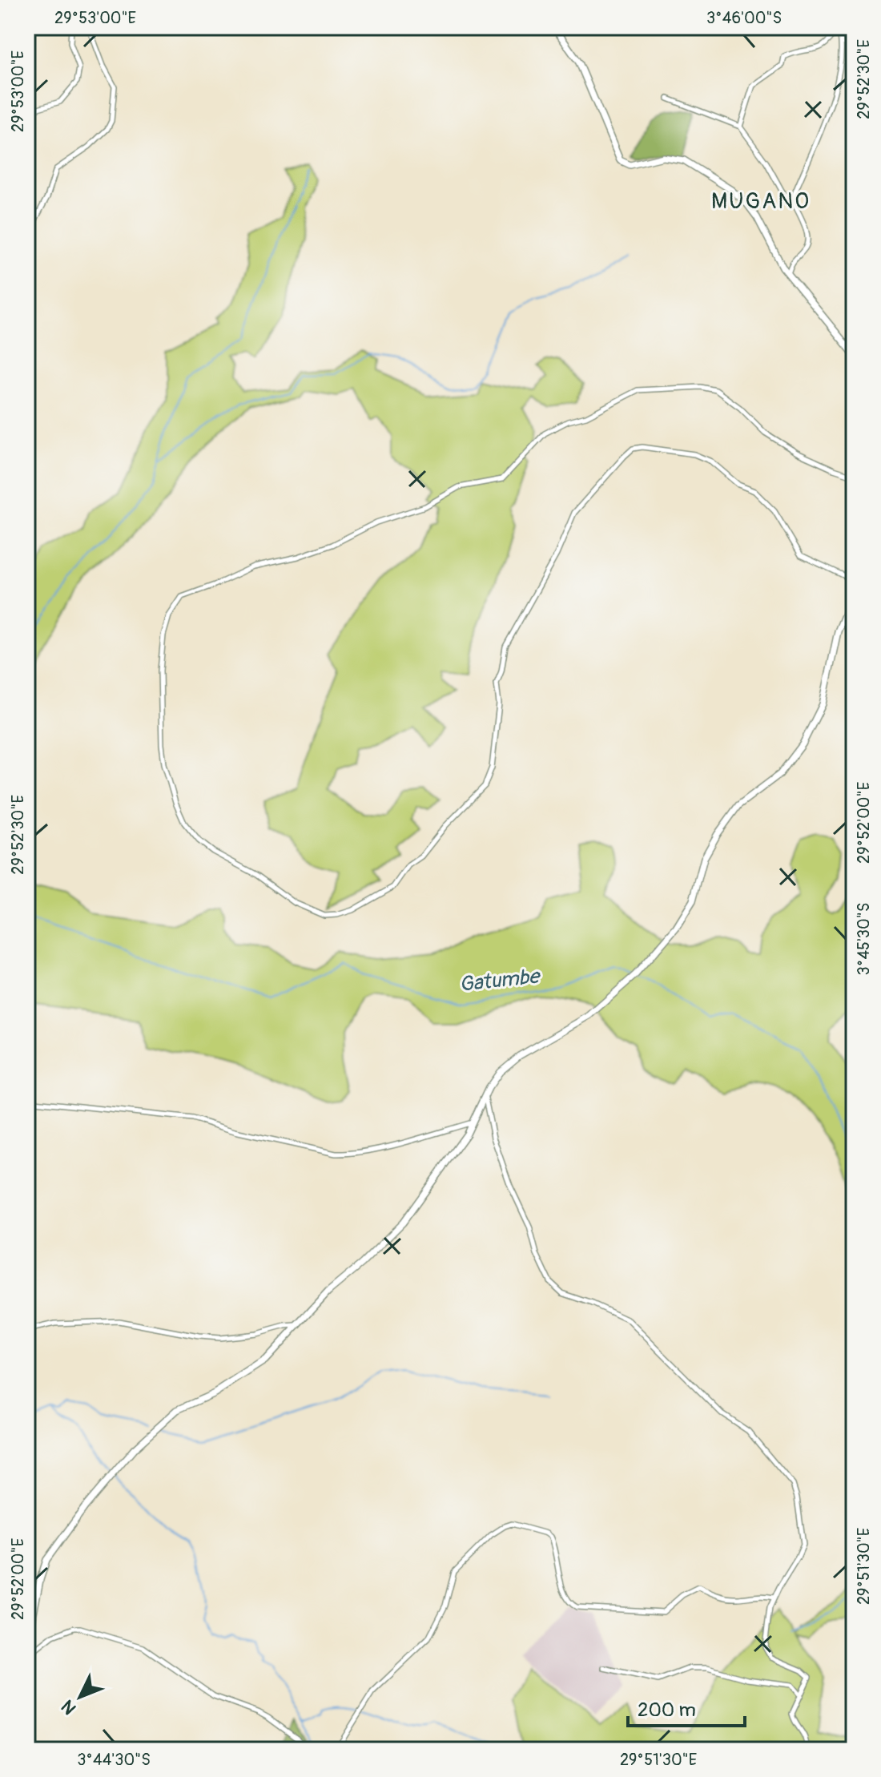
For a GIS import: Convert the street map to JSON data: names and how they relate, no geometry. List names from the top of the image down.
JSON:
{
  "districts": ["MUGANO"],
  "water": ["Gatumbe"],
  "scale_bar": "200 m",
  "north": "bottom left",
  "coordinates": [
    "29°53'00\"E",
    "3°46'00\"S",
    "29°52'30\"E",
    "29°52'00\"E",
    "3°45'30\"S",
    "29°51'30\"E",
    "3°44'30\"S"
  ]
}
